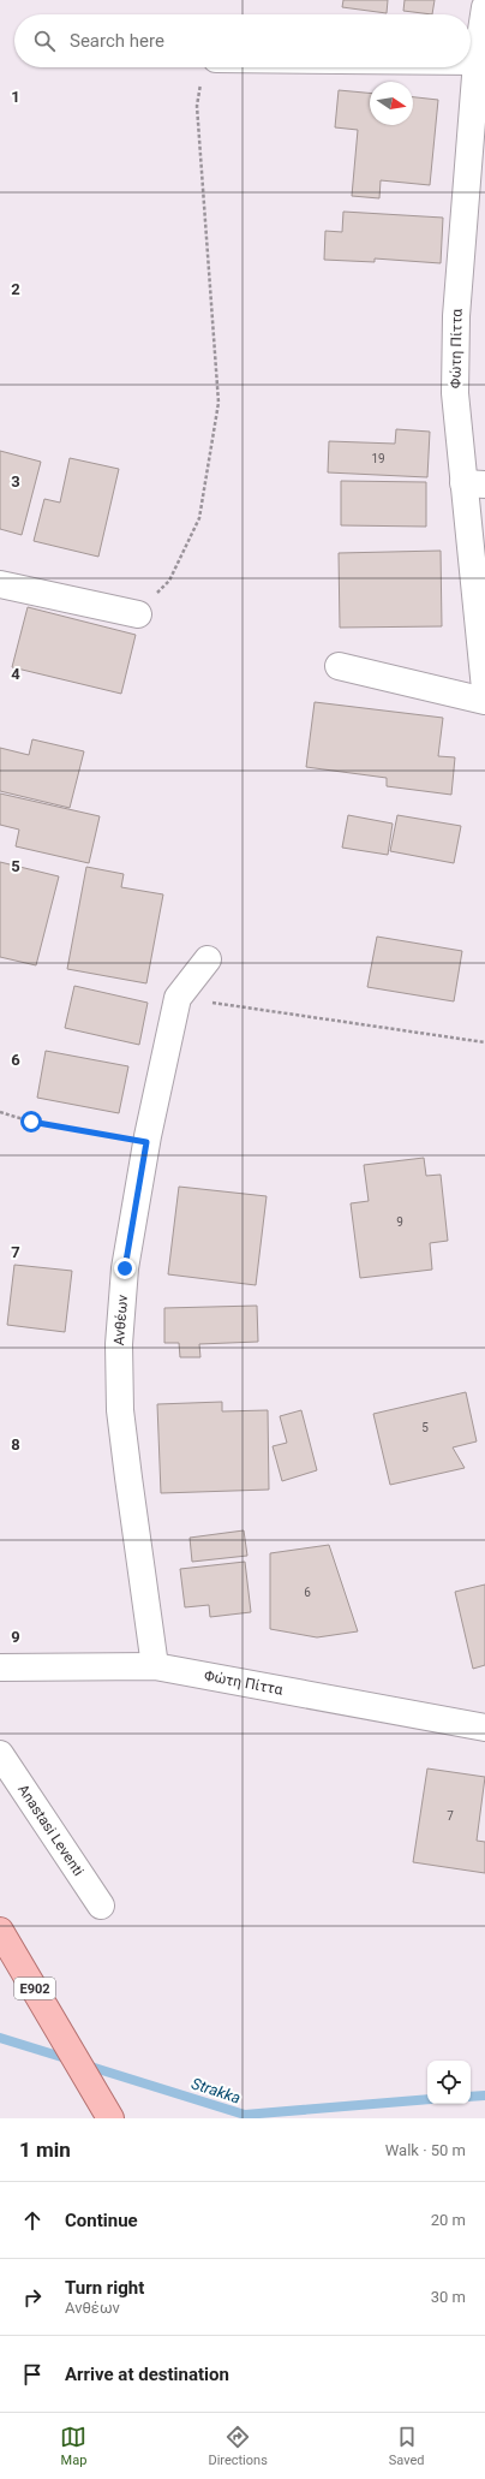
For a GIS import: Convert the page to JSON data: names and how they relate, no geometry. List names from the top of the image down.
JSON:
{
  "streets": {
    "main road": ["E902"],
    "street": ["Φώτη Πίττα", "Ανθέων", "Anastasi Leventi"]
  },
  "crossings": [
    ["Φώτη Πίττα", "Ανθέων"]
  ],
  "water": ["Strakka"],
  "house_numbers": [
    "19",
    "9",
    "5",
    "6",
    "7"
  ],
  "north": "right",
  "page": {
    "search": "Search here",
    "heading": ["1 min", "Walk · 50 m"],
    "list": [
      ["Continue", "20 m"],
      ["Turn right", "Ανθέων", "30 m"],
      "Arrive at destination"
    ],
    "nav": ["Map", "Directions", "Saved"]
  },
  "grid": {
    "rows": [
      "1",
      "2",
      "3",
      "4",
      "5",
      "6",
      "7",
      "8",
      "9"
    ]
  }
}
